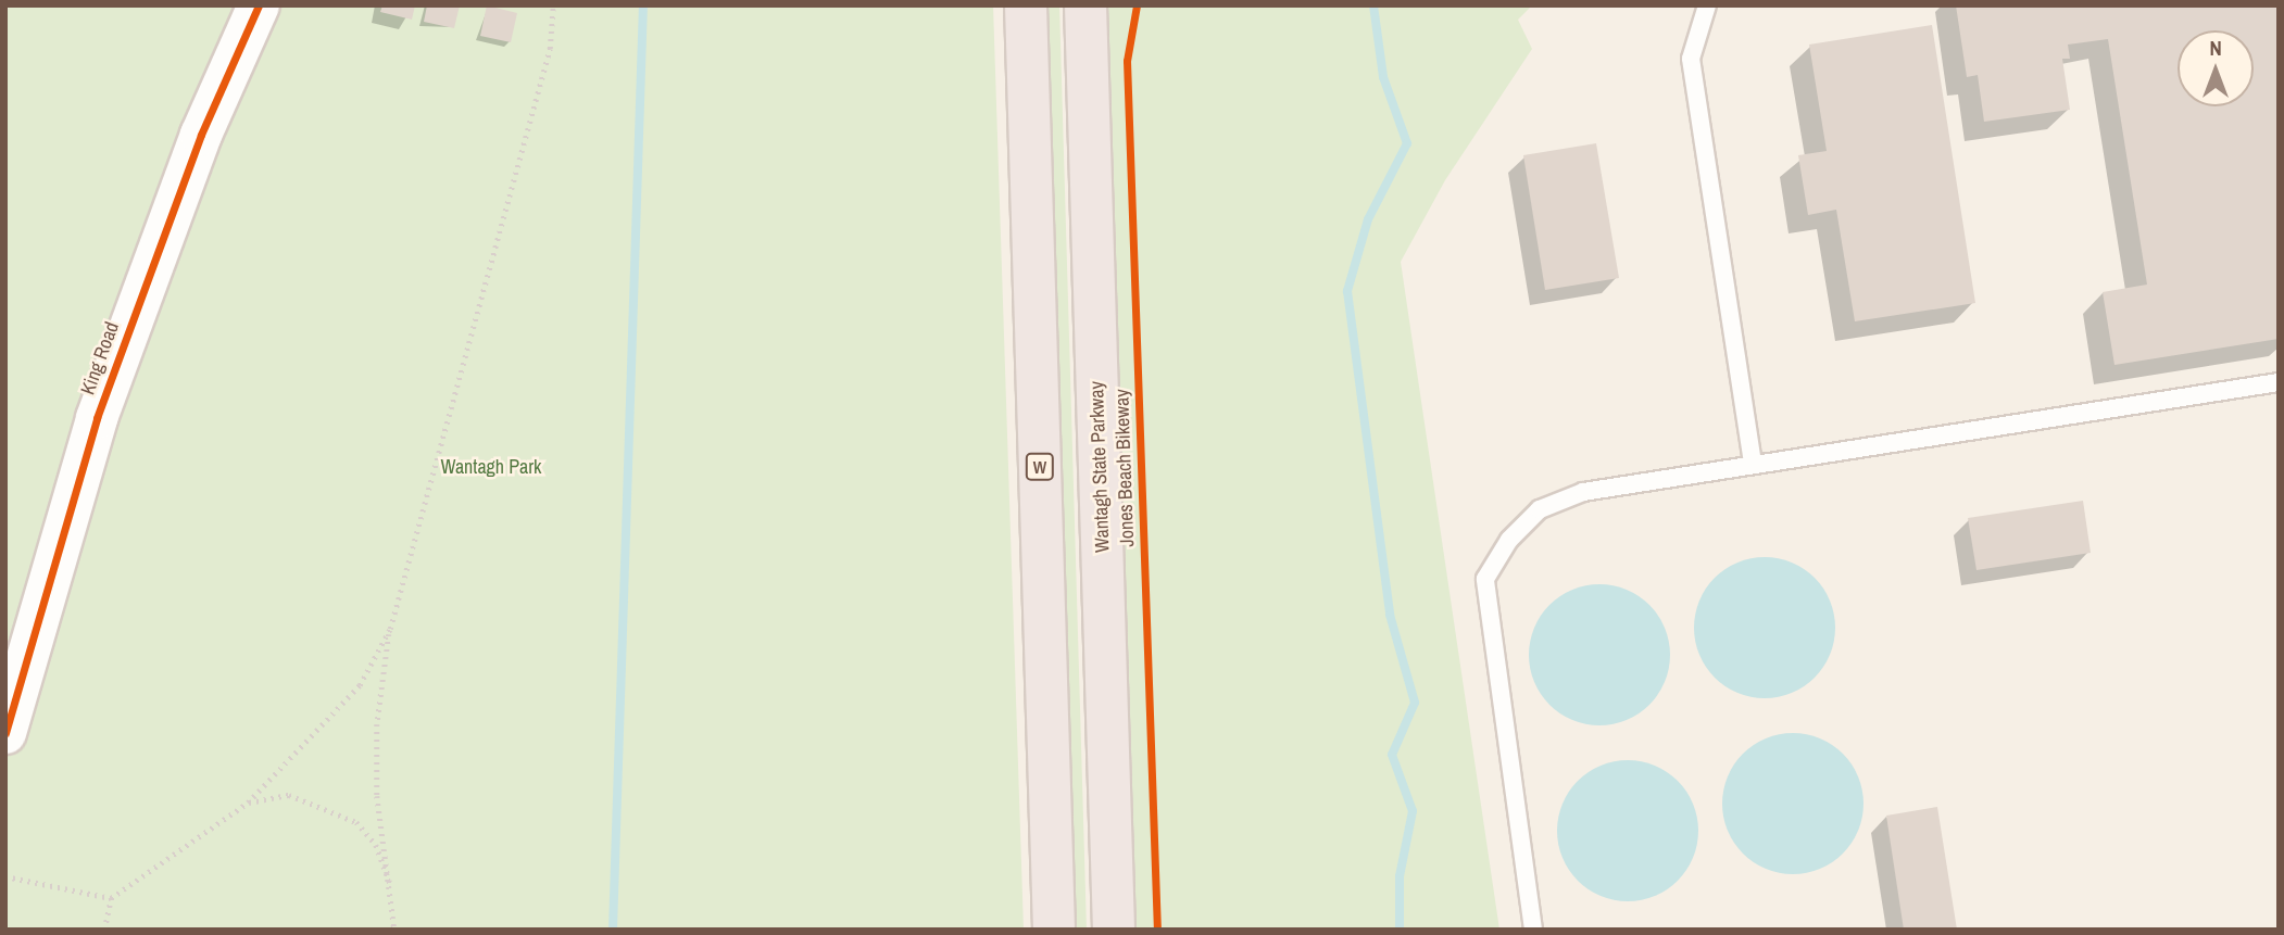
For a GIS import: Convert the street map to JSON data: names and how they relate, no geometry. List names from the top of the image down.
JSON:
{
  "streets": {
    "highway": ["W", "Wantagh State Parkway"],
    "street": ["King Road"],
    "cycle path": ["Jones Beach Bikeway"]
  },
  "parks": ["Wantagh Park"],
  "north": "top"
}
